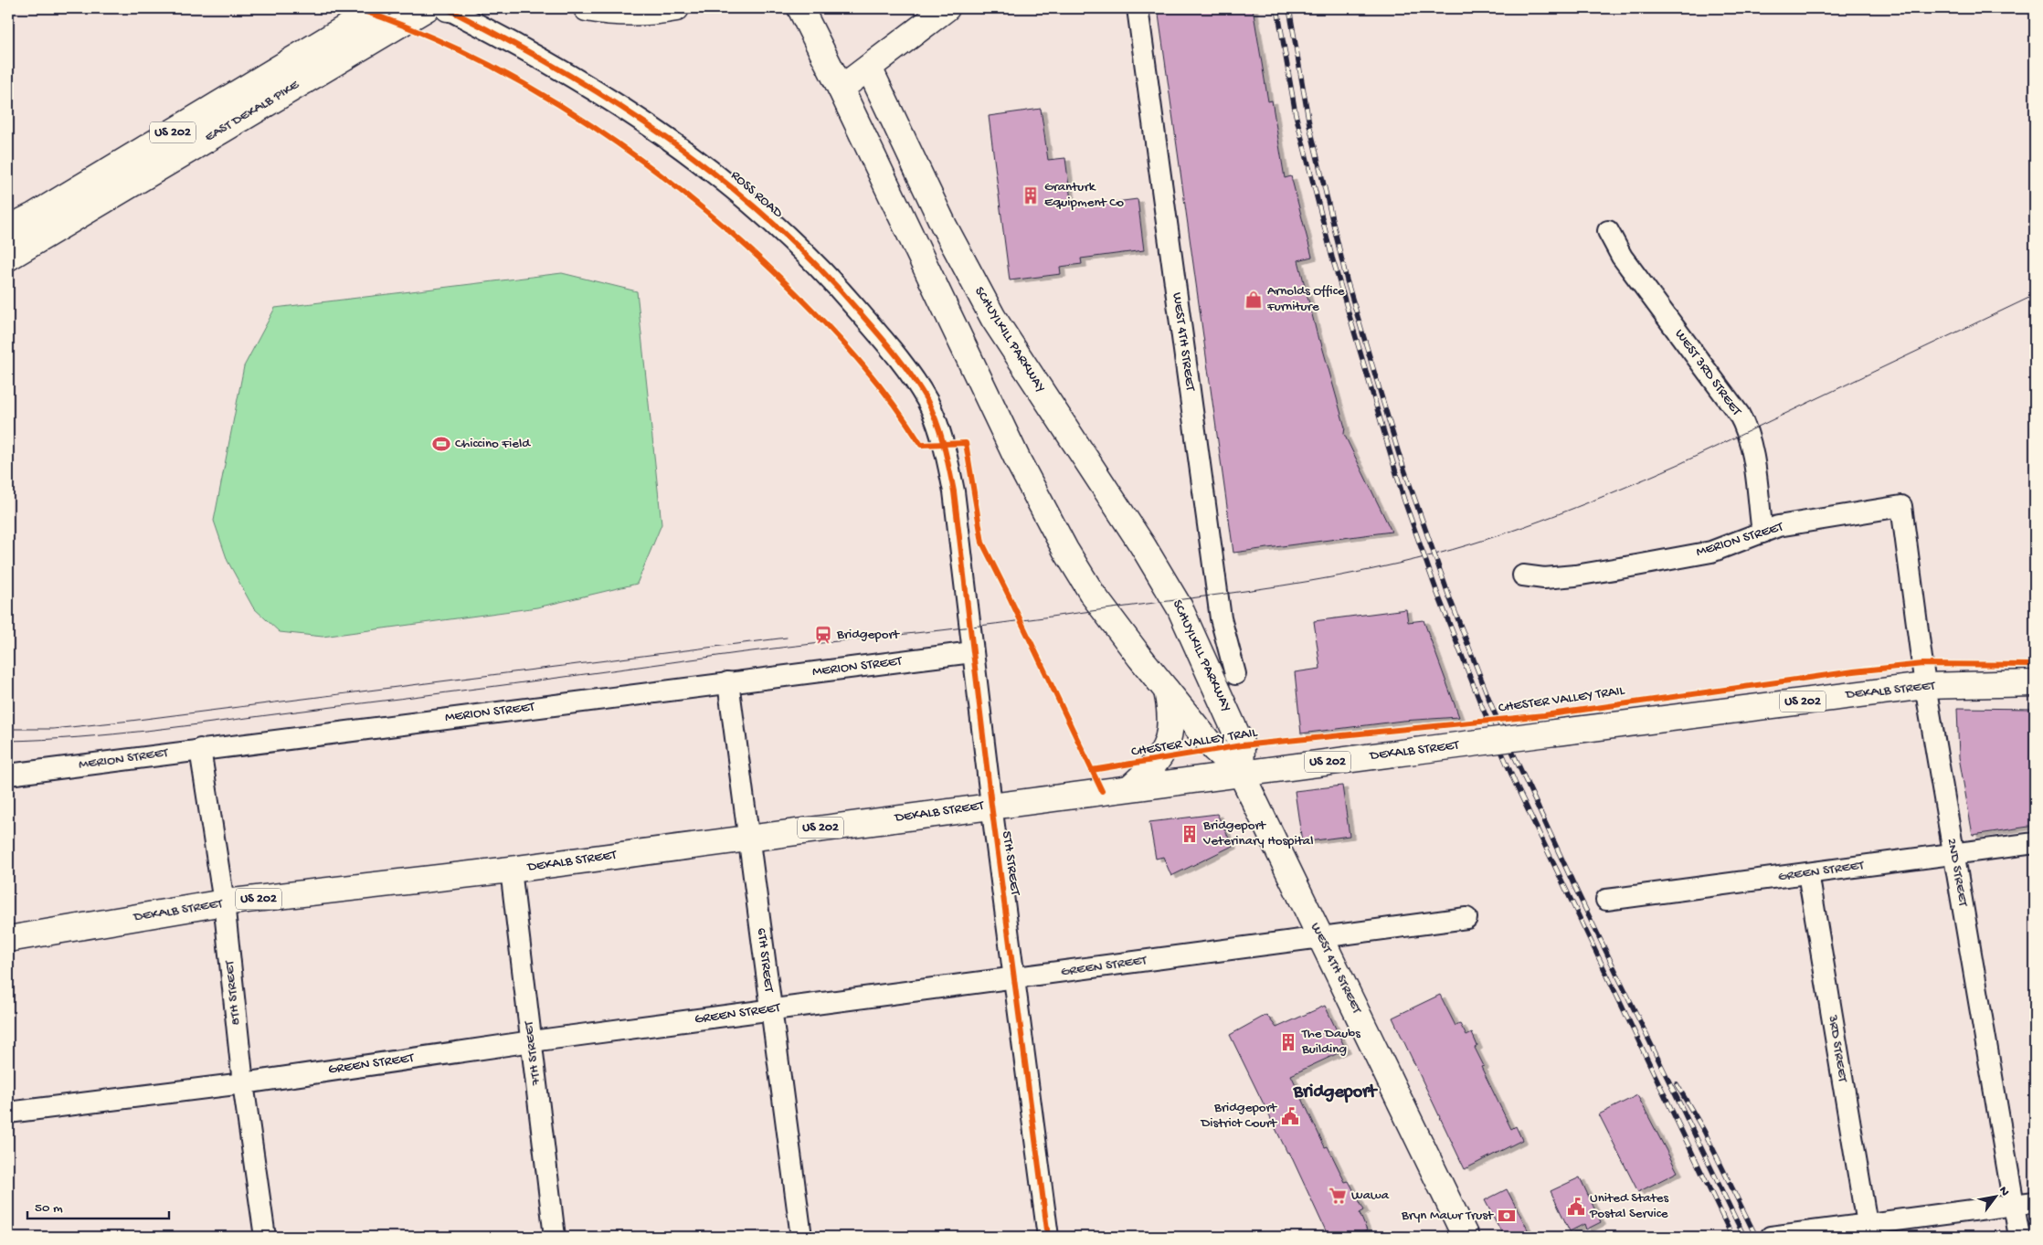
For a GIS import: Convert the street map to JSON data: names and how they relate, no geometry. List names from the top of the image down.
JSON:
{
  "streets": {
    "main road": [
      "EAST DEKALB PIKE",
      "US 202",
      "SCHUYLKILL PARKWAY",
      "WEST 4TH STREET",
      "DEKALB STREET"
    ],
    "street": [
      "ROSS ROAD",
      "WEST 3RD STREET",
      "MERION STREET",
      "5TH STREET",
      "GREEN STREET",
      "2ND STREET",
      "6TH STREET",
      "8TH STREET",
      "3RD STREET",
      "7TH STREET"
    ],
    "cycle path": ["CHESTER VALLEY TRAIL"]
  },
  "crossings": [
    ["EAST DEKALB PIKE", "ROSS ROAD"],
    ["ROSS ROAD", "5TH STREET"],
    ["SCHUYLKILL PARKWAY", "WEST 4TH STREET"],
    ["SCHUYLKILL PARKWAY", "DEKALB STREET"],
    ["WEST 4TH STREET", "DEKALB STREET"],
    ["WEST 4TH STREET", "GREEN STREET"],
    ["WEST 3RD STREET", "MERION STREET"],
    ["MERION STREET", "5TH STREET"],
    ["MERION STREET", "2ND STREET"],
    ["MERION STREET", "6TH STREET"],
    ["MERION STREET", "8TH STREET"],
    ["DEKALB STREET", "5TH STREET"],
    ["DEKALB STREET", "2ND STREET"],
    ["DEKALB STREET", "6TH STREET"],
    ["DEKALB STREET", "8TH STREET"],
    ["DEKALB STREET", "7TH STREET"],
    ["5TH STREET", "GREEN STREET"],
    ["GREEN STREET", "2ND STREET"],
    ["GREEN STREET", "6TH STREET"],
    ["GREEN STREET", "8TH STREET"],
    ["GREEN STREET", "3RD STREET"],
    ["GREEN STREET", "7TH STREET"]
  ],
  "districts": ["Bridgeport"],
  "places": {
    "building": ["Granturk Equipment Co", "Bridgeport Veterinary Hospital", "The Daubs Building"],
    "shop": ["Arnolds Office Furniture"],
    "sports": ["Chiccino Field"],
    "station": ["Bridgeport"],
    "public building": ["Bridgeport District Court", "United States Postal Service"],
    "supermarket": ["Wawa"],
    "bank": ["Bryn Mawr Trust"]
  },
  "scale_bar": "50 m",
  "north": "top right"
}
